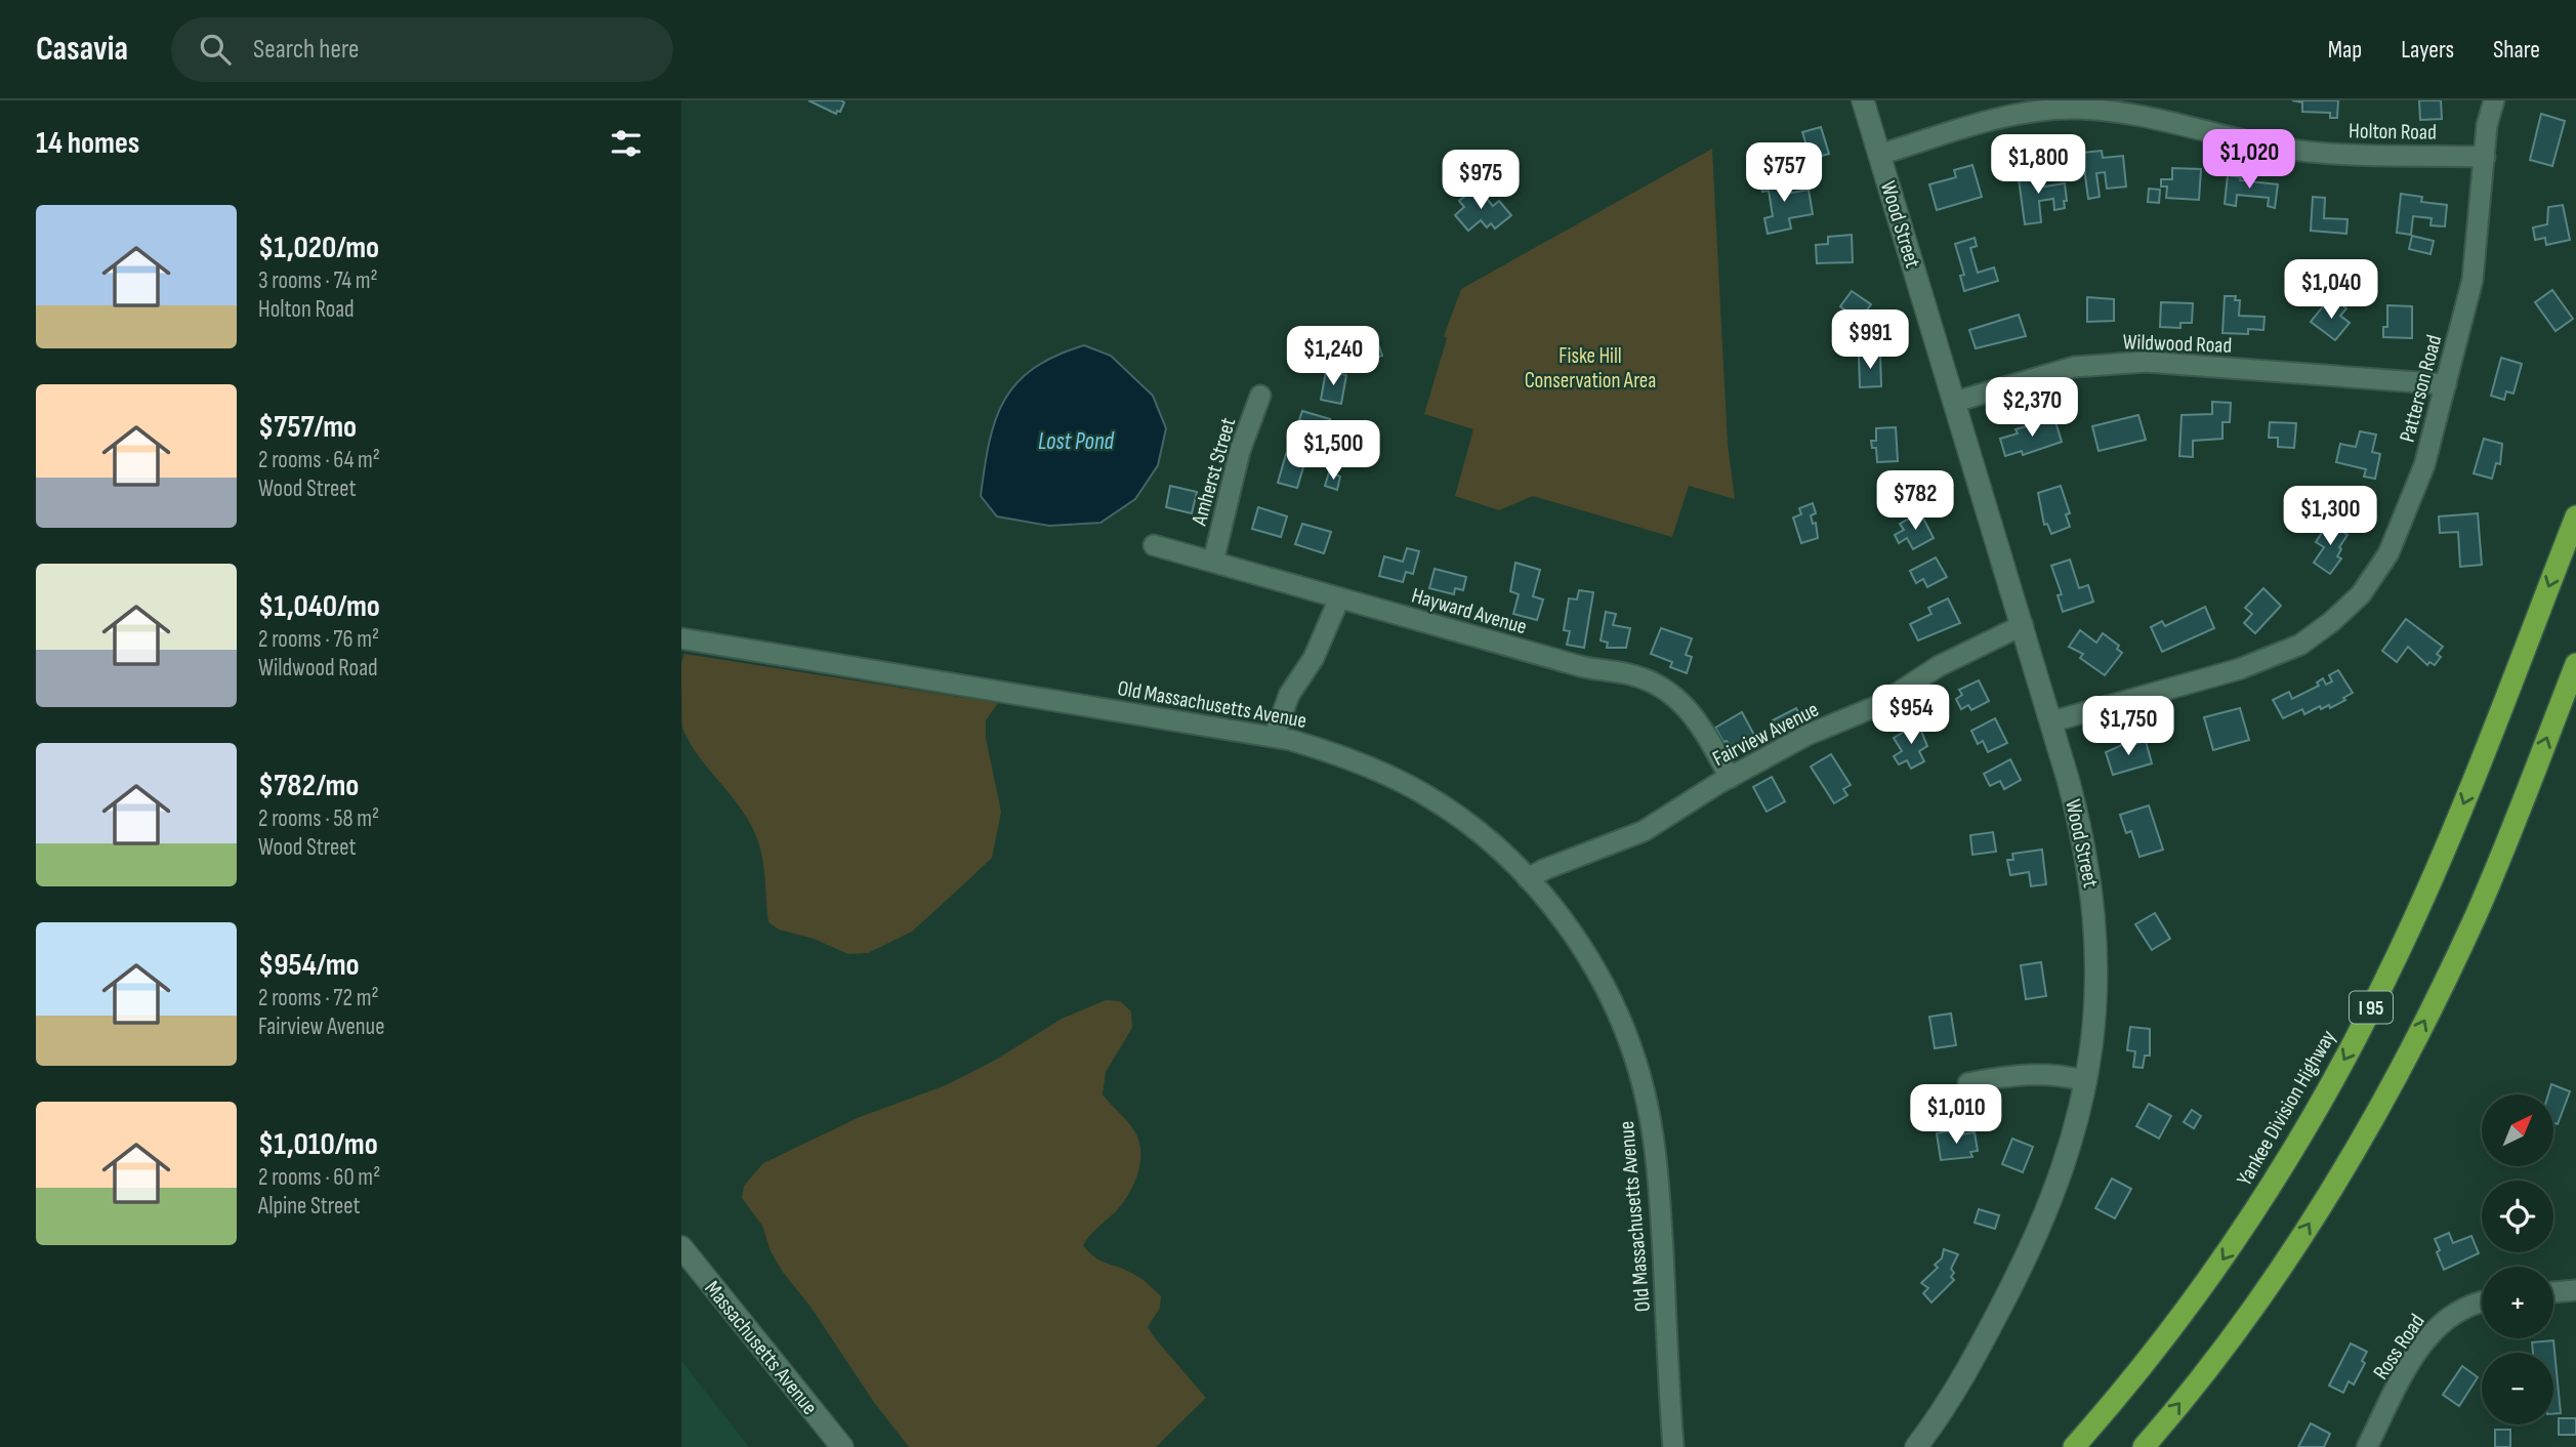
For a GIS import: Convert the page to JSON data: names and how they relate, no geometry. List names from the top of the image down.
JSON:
{
  "streets": {
    "highway": ["I 95", "Yankee Division Highway"],
    "street": [
      "Holton Road",
      "Wood Street",
      "Wildwood Road",
      "Patterson Road",
      "Amherst Street",
      "Hayward Avenue",
      "Old Massachusetts Avenue",
      "Fairview Avenue",
      "Ross Road",
      "Massachusetts Avenue"
    ]
  },
  "crossings": [
    ["Holton Road", "Wood Street"],
    ["Holton Road", "Patterson Road"],
    ["Wood Street", "Wildwood Road"],
    ["Wood Street", "Patterson Road"],
    ["Wood Street", "Fairview Avenue"],
    ["Wildwood Road", "Patterson Road"],
    ["Amherst Street", "Hayward Avenue"],
    ["Hayward Avenue", "Fairview Avenue"],
    ["Old Massachusetts Avenue", "Fairview Avenue"]
  ],
  "water": ["Lost Pond"],
  "parks": ["Fiske Hill Conservation Area"],
  "north": "top right",
  "page": {
    "header": "Casavia",
    "search": "Search here",
    "nav": ["Map", "Layers", "Share"],
    "heading": "14 homes",
    "price": [
      "$1,020",
      "$1,800",
      "$757",
      "$975",
      "$1,040",
      "$991",
      "$1,240",
      "$2,370",
      "$1,500",
      "$782",
      "$1,300",
      "$954",
      "$1,750",
      "$1,010"
    ],
    "list": [
      {
        "name": "$1,020/mo",
        "note": "3 rooms · 74 m² · Holton Road"
      },
      {
        "name": "$757/mo",
        "note": "2 rooms · 64 m² · Wood Street"
      },
      {
        "name": "$1,040/mo",
        "note": "2 rooms · 76 m² · Wildwood Road"
      },
      {
        "name": "$782/mo",
        "note": "2 rooms · 58 m² · Wood Street"
      },
      {
        "name": "$954/mo",
        "note": "2 rooms · 72 m² · Fairview Avenue"
      },
      {
        "name": "$1,010/mo",
        "note": "2 rooms · 60 m² · Alpine Street"
      }
    ],
    "map_buttons": ["+", "−"]
  }
}
